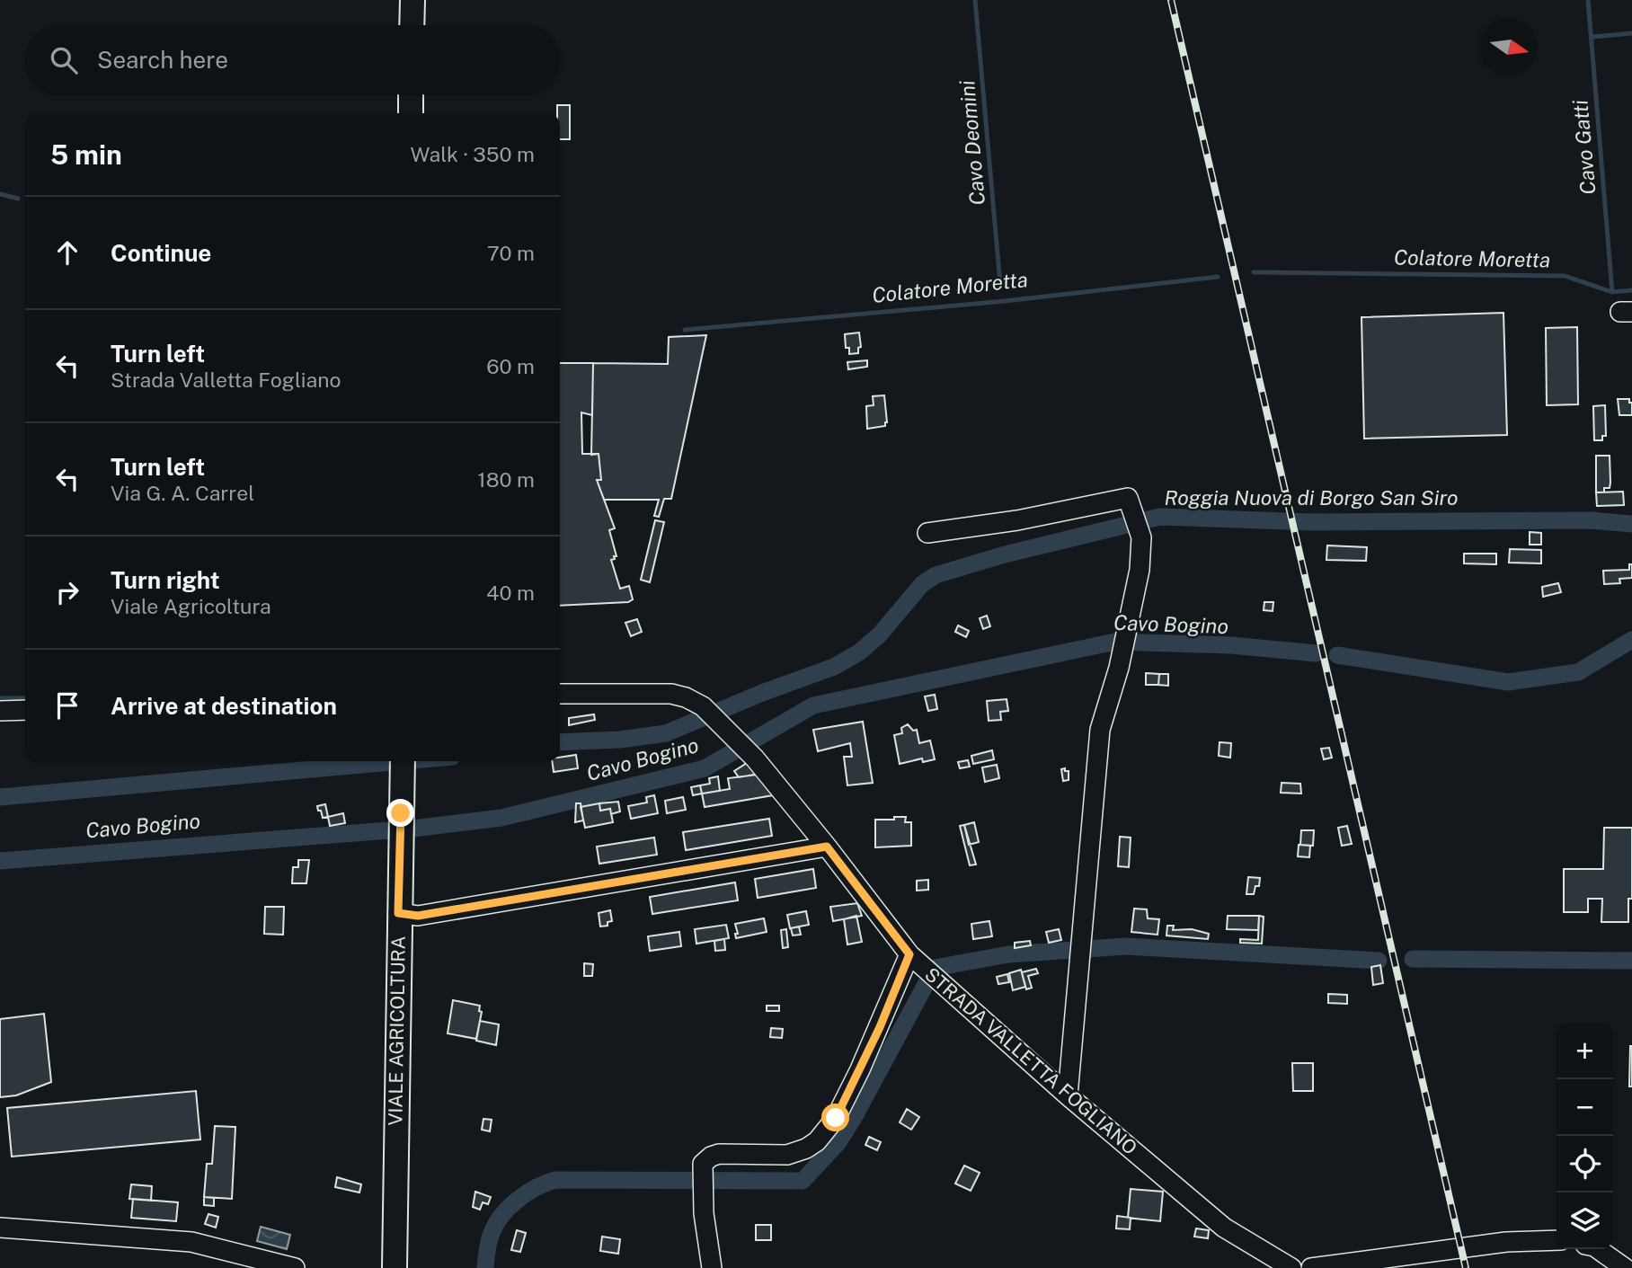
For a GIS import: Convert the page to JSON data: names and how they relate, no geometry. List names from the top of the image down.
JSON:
{
  "streets": {
    "main road": ["VIALE AGRICOLTURA"],
    "street": ["STRADA VALLETTA FOGLIANO"]
  },
  "water": [
    "Cavo Deomini",
    "Cavo Gatti",
    "Colatore Moretta",
    "Roggia Nuova di Borgo San Siro",
    "Cavo Bogino"
  ],
  "north": "right",
  "page": {
    "search": "Search here",
    "heading": ["5 min", "Walk · 350 m"],
    "list": [
      ["Continue", "70 m"],
      ["Turn left", "Strada Valletta Fogliano", "60 m"],
      ["Turn left", "Via G. A. Carrel", "180 m"],
      ["Turn right", "Viale Agricoltura", "40 m"],
      "Arrive at destination"
    ],
    "map_buttons": ["+", "−"]
  }
}
